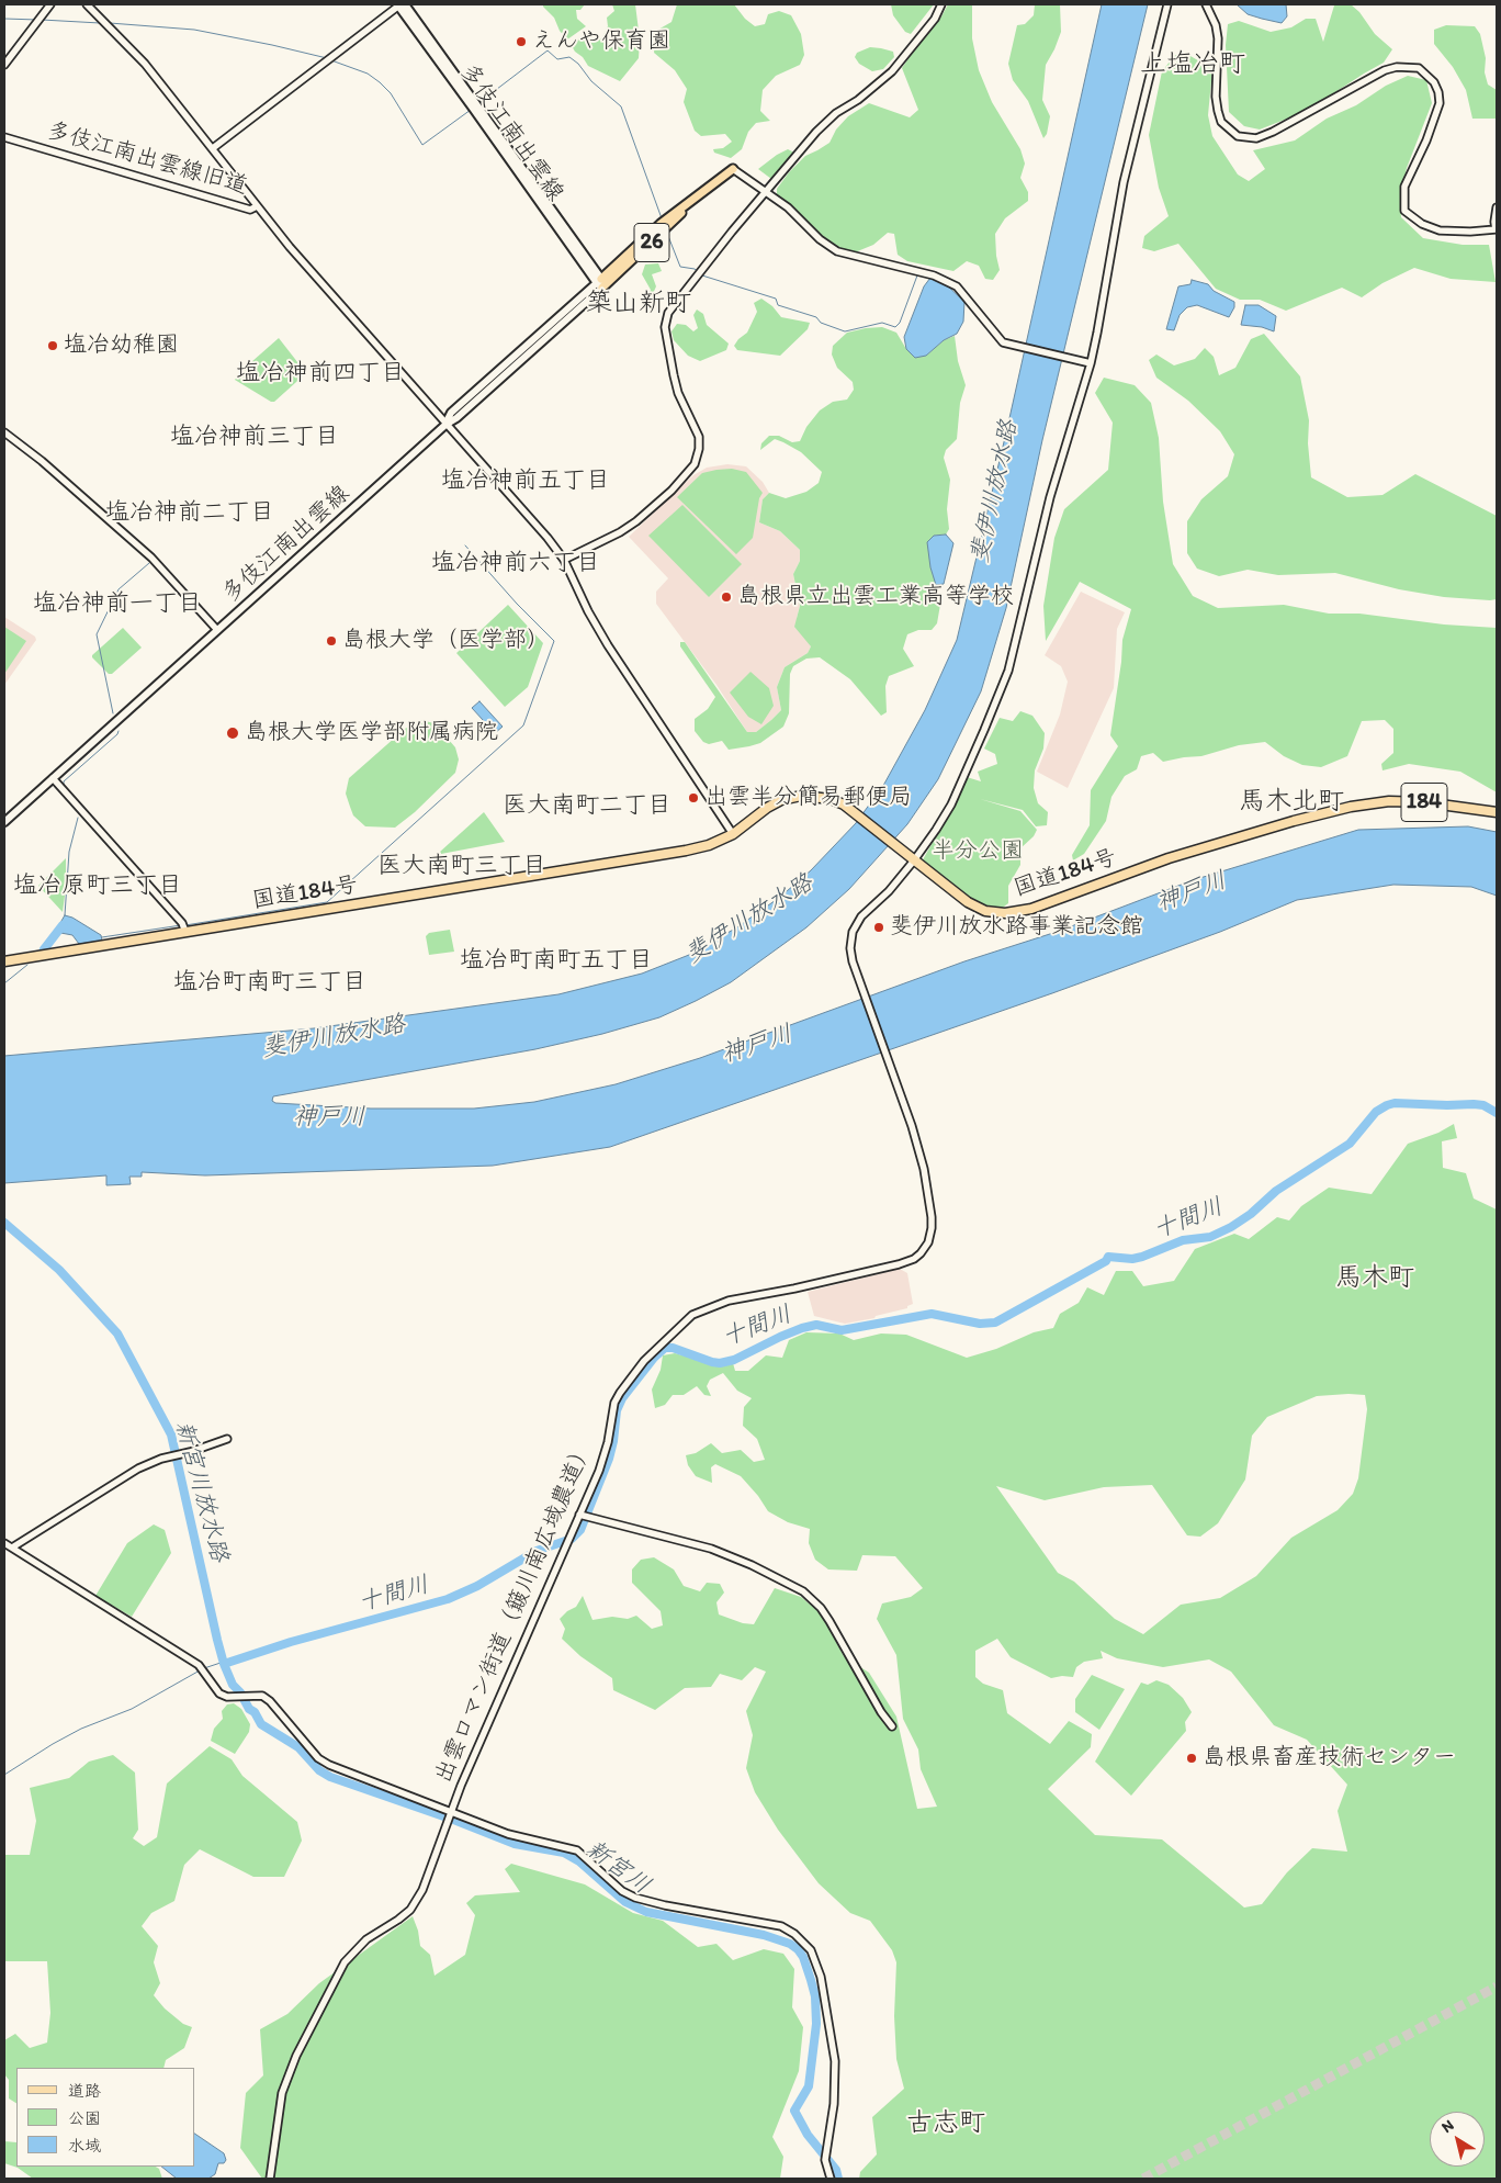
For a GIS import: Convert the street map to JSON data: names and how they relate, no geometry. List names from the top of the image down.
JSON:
{
  "streets": {
    "highway": ["184", "国道184号"],
    "main road": ["多伎江南出雲線", "26"],
    "street": ["多伎江南出雲線旧道", "出雲ロマン街道（簸川南広域農道）"]
  },
  "crossings": [
    ["多伎江南出雲線", "多伎江南出雲線旧道"],
    ["多伎江南出雲線", "26"],
    ["多伎江南出雲線旧道", "国道184号"],
    ["国道184号", "出雲ロマン街道（簸川南広域農道）"]
  ],
  "districts": [
    "上塩冶町",
    "築山新町",
    "塩冶神前四丁目",
    "塩冶神前三丁目",
    "塩冶神前五丁目",
    "塩冶神前二丁目",
    "塩冶神前六丁目",
    "塩冶神前一丁目",
    "馬木北町",
    "医大南町二丁目",
    "医大南町三丁目",
    "塩冶原町三丁目",
    "塩冶町南町五丁目",
    "塩冶町南町三丁目",
    "馬木町",
    "古志町"
  ],
  "water": [
    "斐伊川放水路",
    "神戸川",
    "十間川",
    "新宮川放水路",
    "新宮川"
  ],
  "parks": ["半分公園"],
  "places": [
    "えんや保育園",
    "塩冶幼稚園",
    "島根県立出雲工業高等学校",
    "島根大学（医学部）",
    "島根大学医学部附属病院",
    "出雲半分簡易郵便局",
    "斐伊川放水路事業記念館",
    "島根県畜産技術センター"
  ],
  "legend": ["道路", "公園", "水域"],
  "north": "top left"
}
